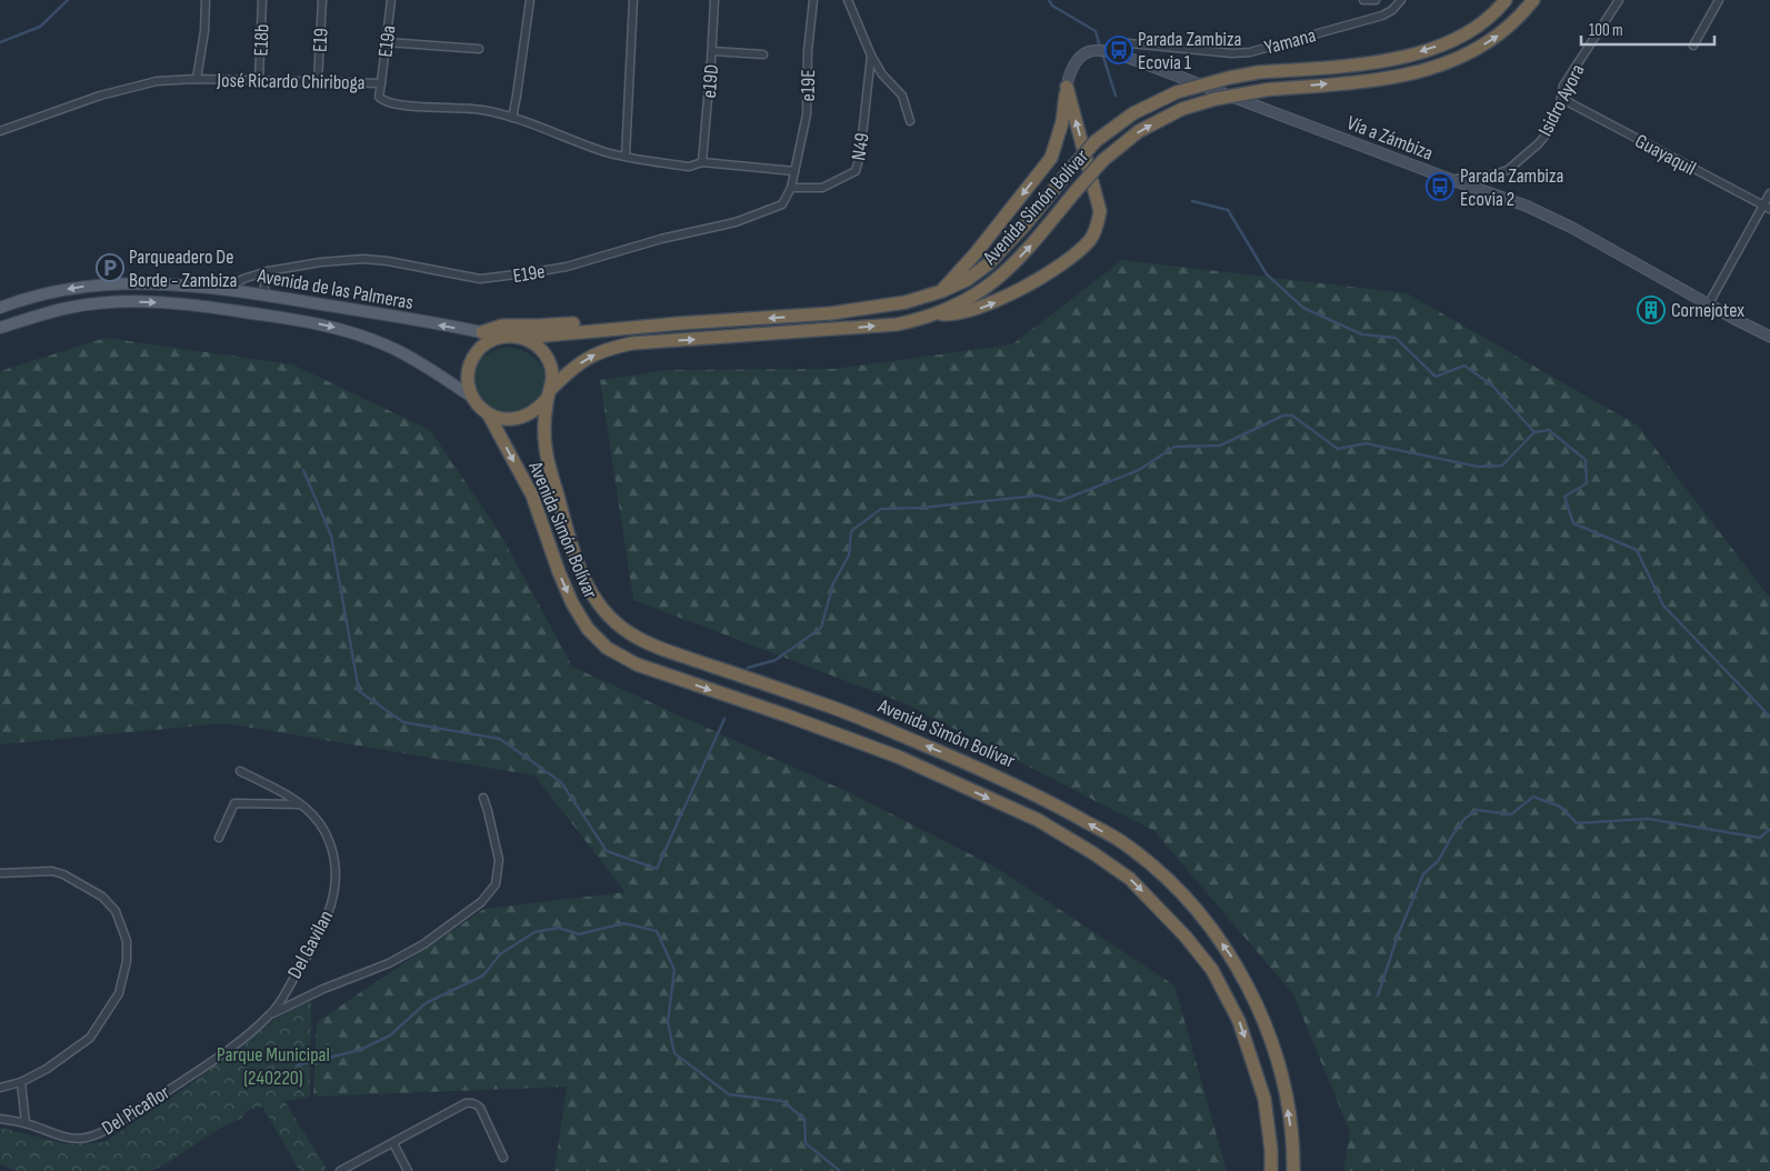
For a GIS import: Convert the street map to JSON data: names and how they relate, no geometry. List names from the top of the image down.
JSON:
{
  "streets": {
    "highway": ["Avenida Simón Bolívar"],
    "main road": ["Avenida de las Palmeras"],
    "street": [
      "E18b",
      "E19",
      "E19a",
      "Yamana",
      "José Ricardo Chiriboga",
      "e19D",
      "e19E",
      "Isidro Ayora",
      "Vía a Zámbiza",
      "N49",
      "Guayaquil",
      "E19e",
      "Del Gavilan",
      "Del Picaflor"
    ]
  },
  "crossings": [
    ["E18b", "José Ricardo Chiriboga"],
    ["E19", "José Ricardo Chiriboga"],
    ["E19a", "José Ricardo Chiriboga"],
    ["Yamana", "Vía a Zámbiza"],
    ["José Ricardo Chiriboga", "e19D"],
    ["José Ricardo Chiriboga", "e19E"],
    ["e19E", "N49"],
    ["e19E", "E19e"],
    ["Isidro Ayora", "Vía a Zámbiza"],
    ["Isidro Ayora", "Guayaquil"],
    ["Avenida Simón Bolívar", "Avenida de las Palmeras"],
    ["E19e", "Avenida de las Palmeras"],
    ["Del Gavilan", "Del Picaflor"]
  ],
  "parks": ["Parque Municipal (240220)"],
  "places": {
    "bus stop": ["Parada Zambiza Ecovia 1", "Parada Zambiza Ecovia 2"],
    "parking": ["Parqueadero De Borde - Zambiza"],
    "building": ["Cornejotex"]
  },
  "scale_bar": "100 m"
}
